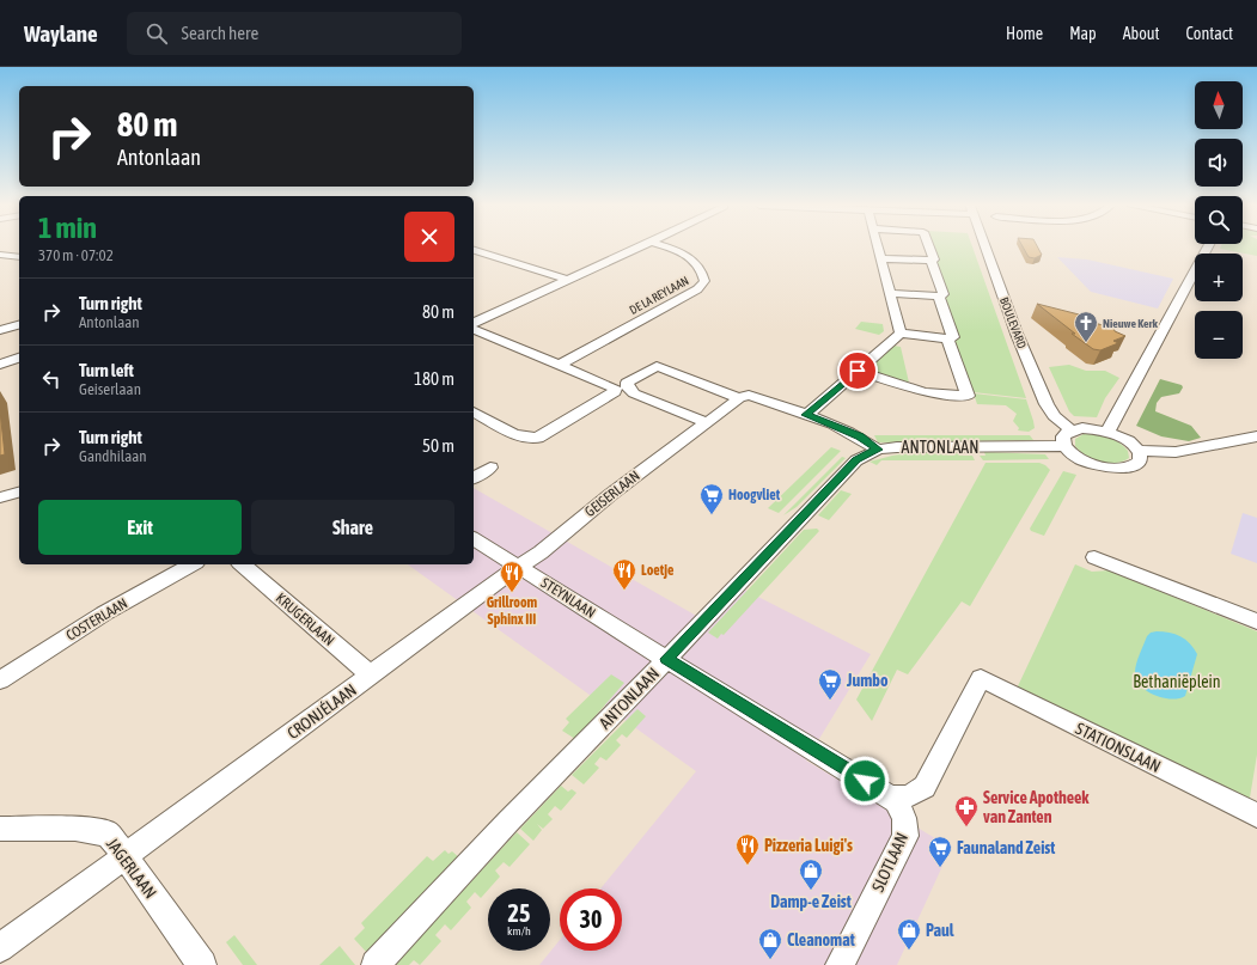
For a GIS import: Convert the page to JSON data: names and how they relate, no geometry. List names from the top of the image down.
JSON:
{
  "streets": {
    "street": [
      "DE LA REYLAAN",
      "BOULEVARD",
      "ANTONLAAN",
      "GEISERLAAN",
      "STEYNLAAN",
      "COSTERLAAN",
      "KRUGERLAAN",
      "CRONJÉLAAN",
      "STATIONSLAAN",
      "SLOTLAAN",
      "JAGERLAAN"
    ]
  },
  "crossings": [
    ["ANTONLAAN", "STEYNLAAN"],
    ["GEISERLAAN", "STEYNLAAN"],
    ["GEISERLAAN", "CRONJÉLAAN"],
    ["STEYNLAAN", "CRONJÉLAAN"],
    ["STEYNLAAN", "STATIONSLAAN"],
    ["STEYNLAAN", "SLOTLAAN"],
    ["KRUGERLAAN", "CRONJÉLAAN"],
    ["CRONJÉLAAN", "JAGERLAAN"],
    ["STATIONSLAAN", "SLOTLAAN"]
  ],
  "parks": ["Bethaniëplein"],
  "places": {
    "church": ["Nieuwe Kerk"],
    "supermarket": ["Hoogvliet", "Jumbo", "Faunaland Zeist"],
    "restaurant": ["Loetje", "Grillroom Sphinx III", "Pizzeria Luigi's"],
    "pharmacy": ["Service Apotheek van Zanten"],
    "shop": ["Damp-e Zeist", "Paul", "Cleanomat"]
  },
  "north": "top",
  "page": {
    "header": "Waylane",
    "search": "Search here",
    "nav": [
      "Home",
      "Map",
      "About",
      "Contact"
    ],
    "map_buttons": ["+", "−"],
    "turn": ["80 m", "Antonlaan"],
    "heading": ["1 min", "370 m · 07:02"],
    "list": [
      {
        "name": "Turn right",
        "note": "Antonlaan",
        "value": "80 m"
      },
      {
        "name": "Turn left",
        "note": "Geiserlaan",
        "value": "180 m"
      },
      {
        "name": "Turn right",
        "note": "Gandhilaan",
        "value": "50 m"
      }
    ],
    "buttons": ["Exit", "Share"],
    "speed": "25 km/h",
    "limit": "30"
  }
}
